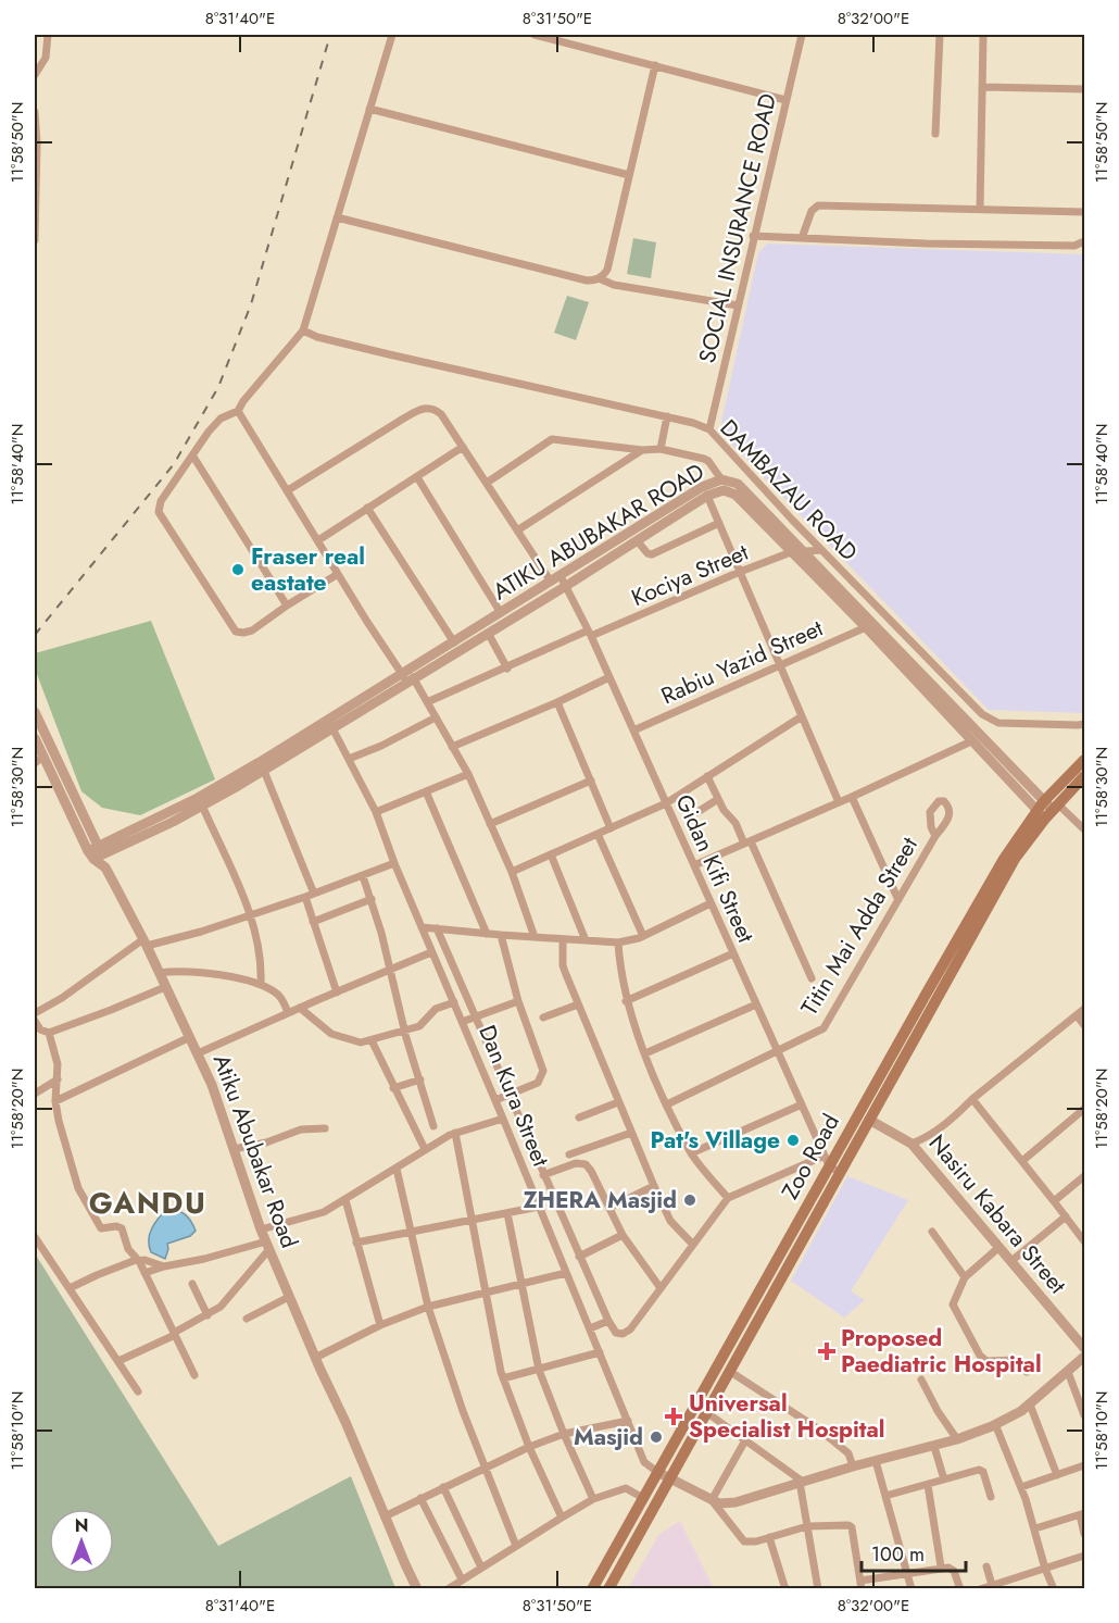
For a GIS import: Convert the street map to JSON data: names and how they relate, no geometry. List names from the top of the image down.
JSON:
{
  "streets": {
    "main road": ["Zoo Road"],
    "street": [
      "SOCIAL INSURANCE ROAD",
      "DAMBAZAU ROAD",
      "ATIKU ABUBAKAR ROAD",
      "Kociya Street",
      "Rabiu Yazid Street",
      "Gidan Kifi Street",
      "Titin Mai Adda Street",
      "Dan Kura Street",
      "Atiku Abubakar Road",
      "Nasiru Kabara Street"
    ]
  },
  "crossings": [
    ["SOCIAL INSURANCE ROAD", "DAMBAZAU ROAD"],
    ["DAMBAZAU ROAD", "Kociya Street"],
    ["ATIKU ABUBAKAR ROAD", "Kociya Street"],
    ["ATIKU ABUBAKAR ROAD", "Gidan Kifi Street"],
    ["ATIKU ABUBAKAR ROAD", "Dan Kura Street"],
    ["ATIKU ABUBAKAR ROAD", "Atiku Abubakar Road"],
    ["ATIKU ABUBAKAR ROAD", "Zoo Road"],
    ["Kociya Street", "Gidan Kifi Street"],
    ["Rabiu Yazid Street", "Gidan Kifi Street"],
    ["Gidan Kifi Street", "Titin Mai Adda Street"],
    ["Gidan Kifi Street", "Zoo Road"],
    ["Dan Kura Street", "Zoo Road"],
    ["Zoo Road", "Nasiru Kabara Street"]
  ],
  "districts": ["GANDU"],
  "places": {
    "other": [
      "Fraser real eastate",
      "Pat's Village",
      "ZHERA Masjid",
      "Masjid"
    ],
    "health": ["Proposed Paediatric Hospital", "Universal Specialist Hospital"]
  },
  "scale_bar": "100 m",
  "north": "top",
  "coordinates": [
    "8°31'40\"E",
    "8°31'50\"E",
    "8°32'00\"E",
    "11°58'50\"N",
    "11°58'40\"N",
    "11°58'30\"N",
    "11°58'20\"N",
    "11°58'10\"N"
  ]
}
